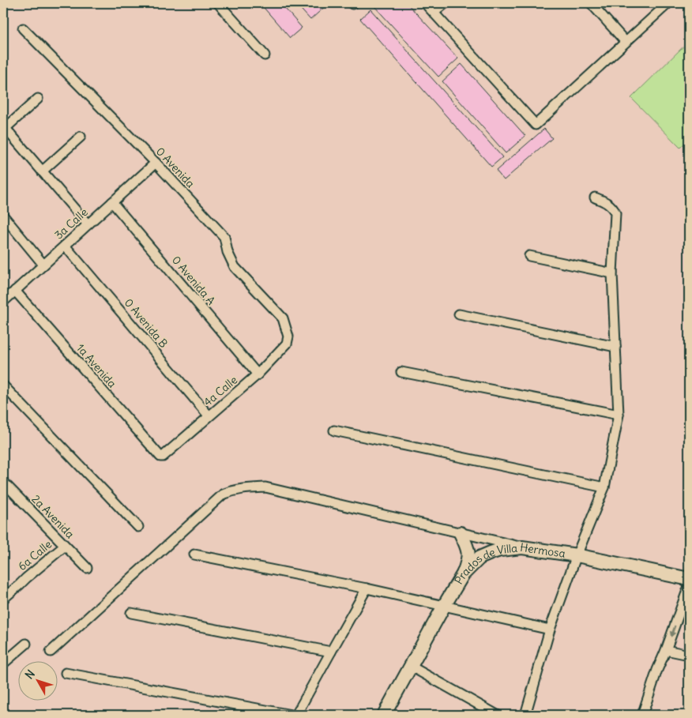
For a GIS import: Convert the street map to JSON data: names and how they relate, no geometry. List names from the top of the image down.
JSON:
{
  "streets": {
    "main road": ["Prados de Villa Hermosa"],
    "street": [
      "0 Avenida",
      "3a Calle",
      "0 Avenida A",
      "0 Avenida B",
      "1a Avenida",
      "4a Calle",
      "2a Avenida",
      "6a Calle"
    ]
  },
  "crossings": [
    ["0 Avenida", "3a Calle"],
    ["0 Avenida", "4a Calle"],
    ["3a Calle", "0 Avenida A"],
    ["3a Calle", "0 Avenida B"],
    ["3a Calle", "1a Avenida"],
    ["0 Avenida A", "4a Calle"],
    ["0 Avenida B", "4a Calle"],
    ["1a Avenida", "4a Calle"],
    ["2a Avenida", "6a Calle"]
  ],
  "north": "top left"
}
